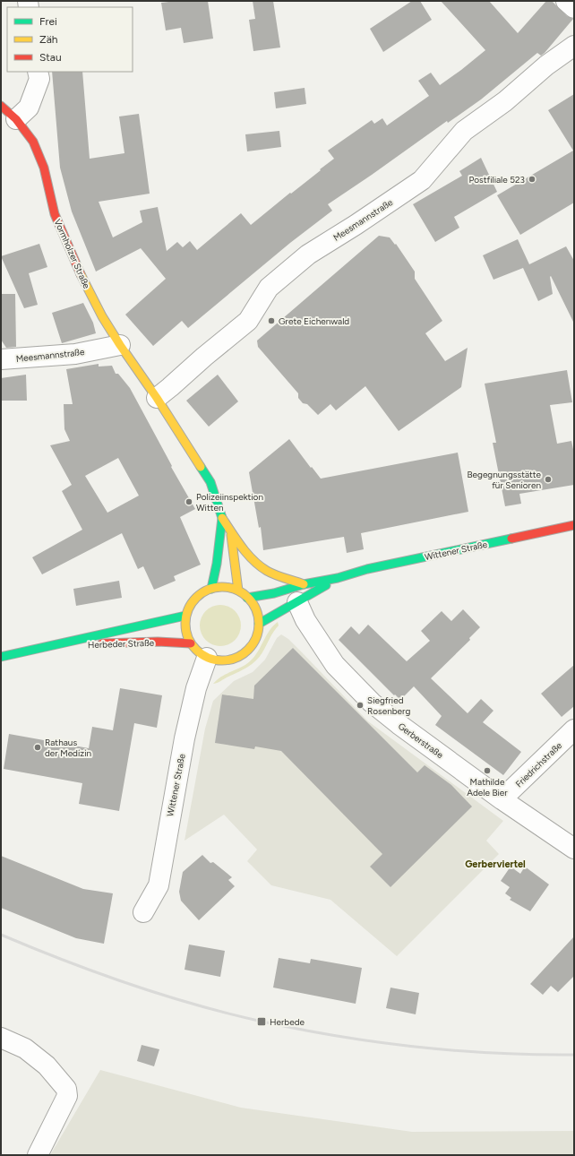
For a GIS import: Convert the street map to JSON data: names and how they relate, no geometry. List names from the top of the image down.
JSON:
{
  "streets": {
    "main road": ["Vormholzer Straße", "Wittener Straße", "Herbeder Straße"],
    "street": ["Meesmannstraße", "Gerberstraße", "Friedrichstraße"]
  },
  "crossings": [
    ["Meesmannstraße", "Vormholzer Straße"],
    ["Wittener Straße", "Herbeder Straße"],
    ["Wittener Straße", "Gerberstraße"],
    ["Gerberstraße", "Friedrichstraße"]
  ],
  "districts": ["Gerberviertel"],
  "places": {
    "other": [
      "Postfiliale 523",
      "Grete Eichenwald",
      "Begegnungsstätte für Senioren",
      "Polizeiinspektion Witten",
      "Siegfried Rosenberg",
      "Rathaus der Medizin",
      "Mathilde Adele Bier"
    ],
    "transit": ["Herbede"]
  },
  "legend": ["Frei", "Zäh", "Stau"]
}
